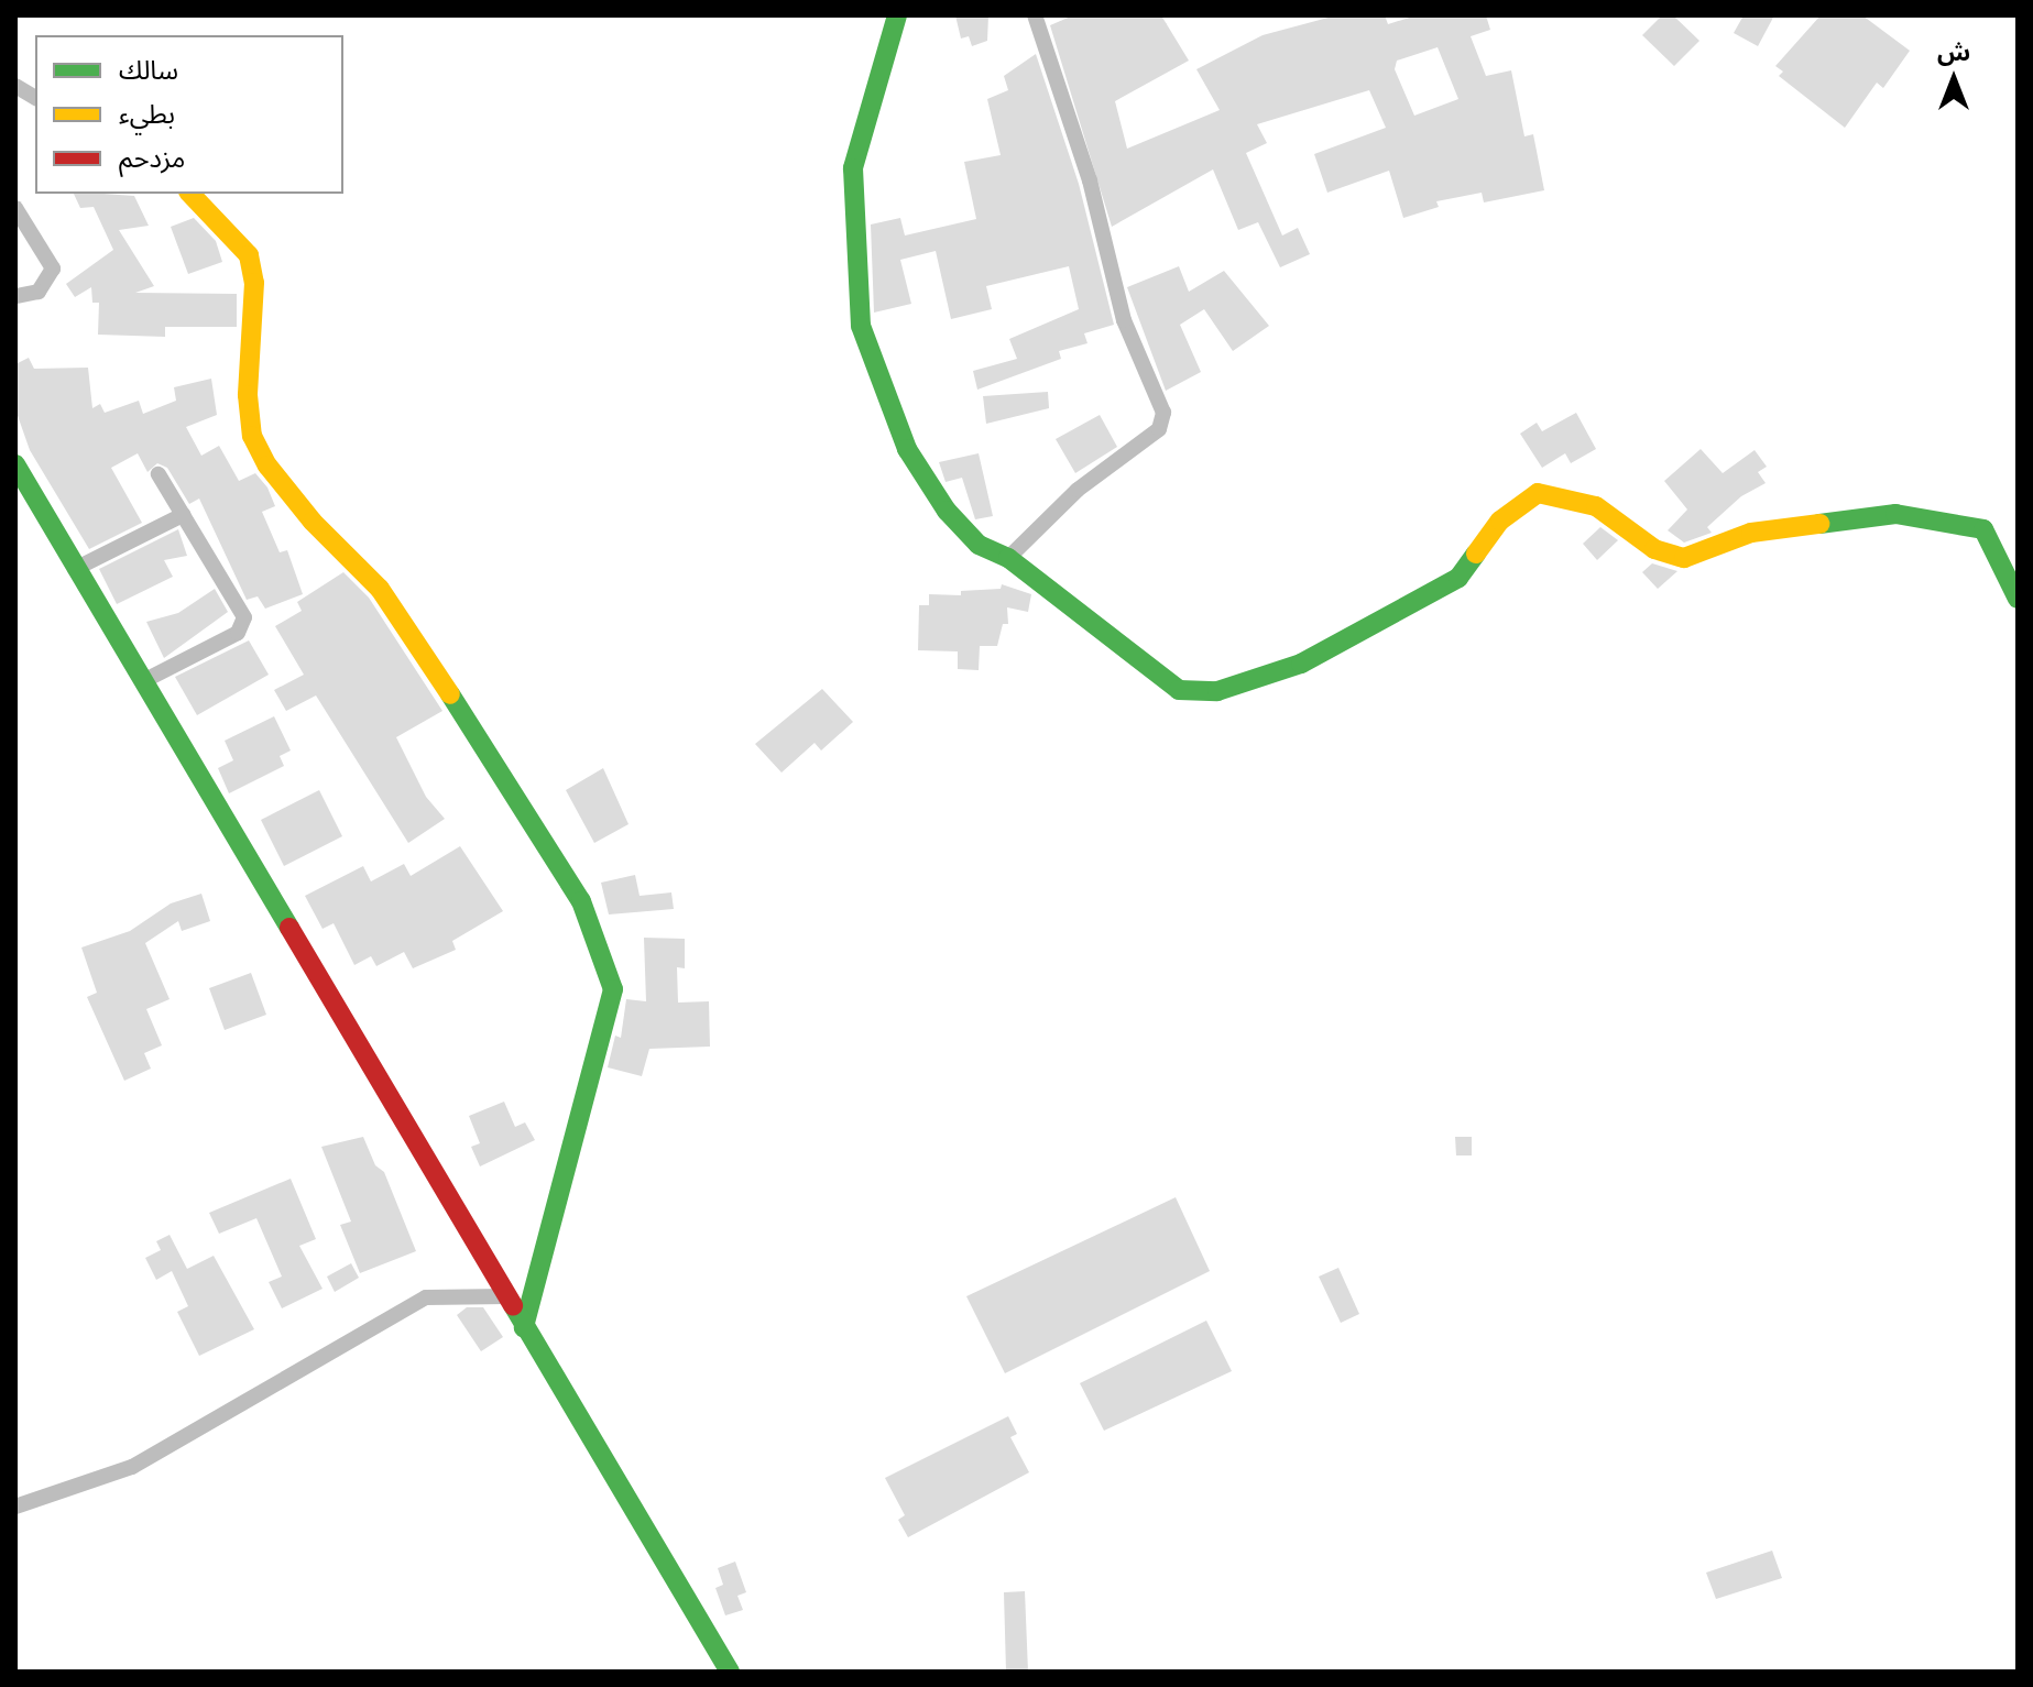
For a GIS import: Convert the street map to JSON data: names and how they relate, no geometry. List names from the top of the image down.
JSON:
{
  "legend": ["سالك", "بطيء", "مزدحم"],
  "north": "top"
}
